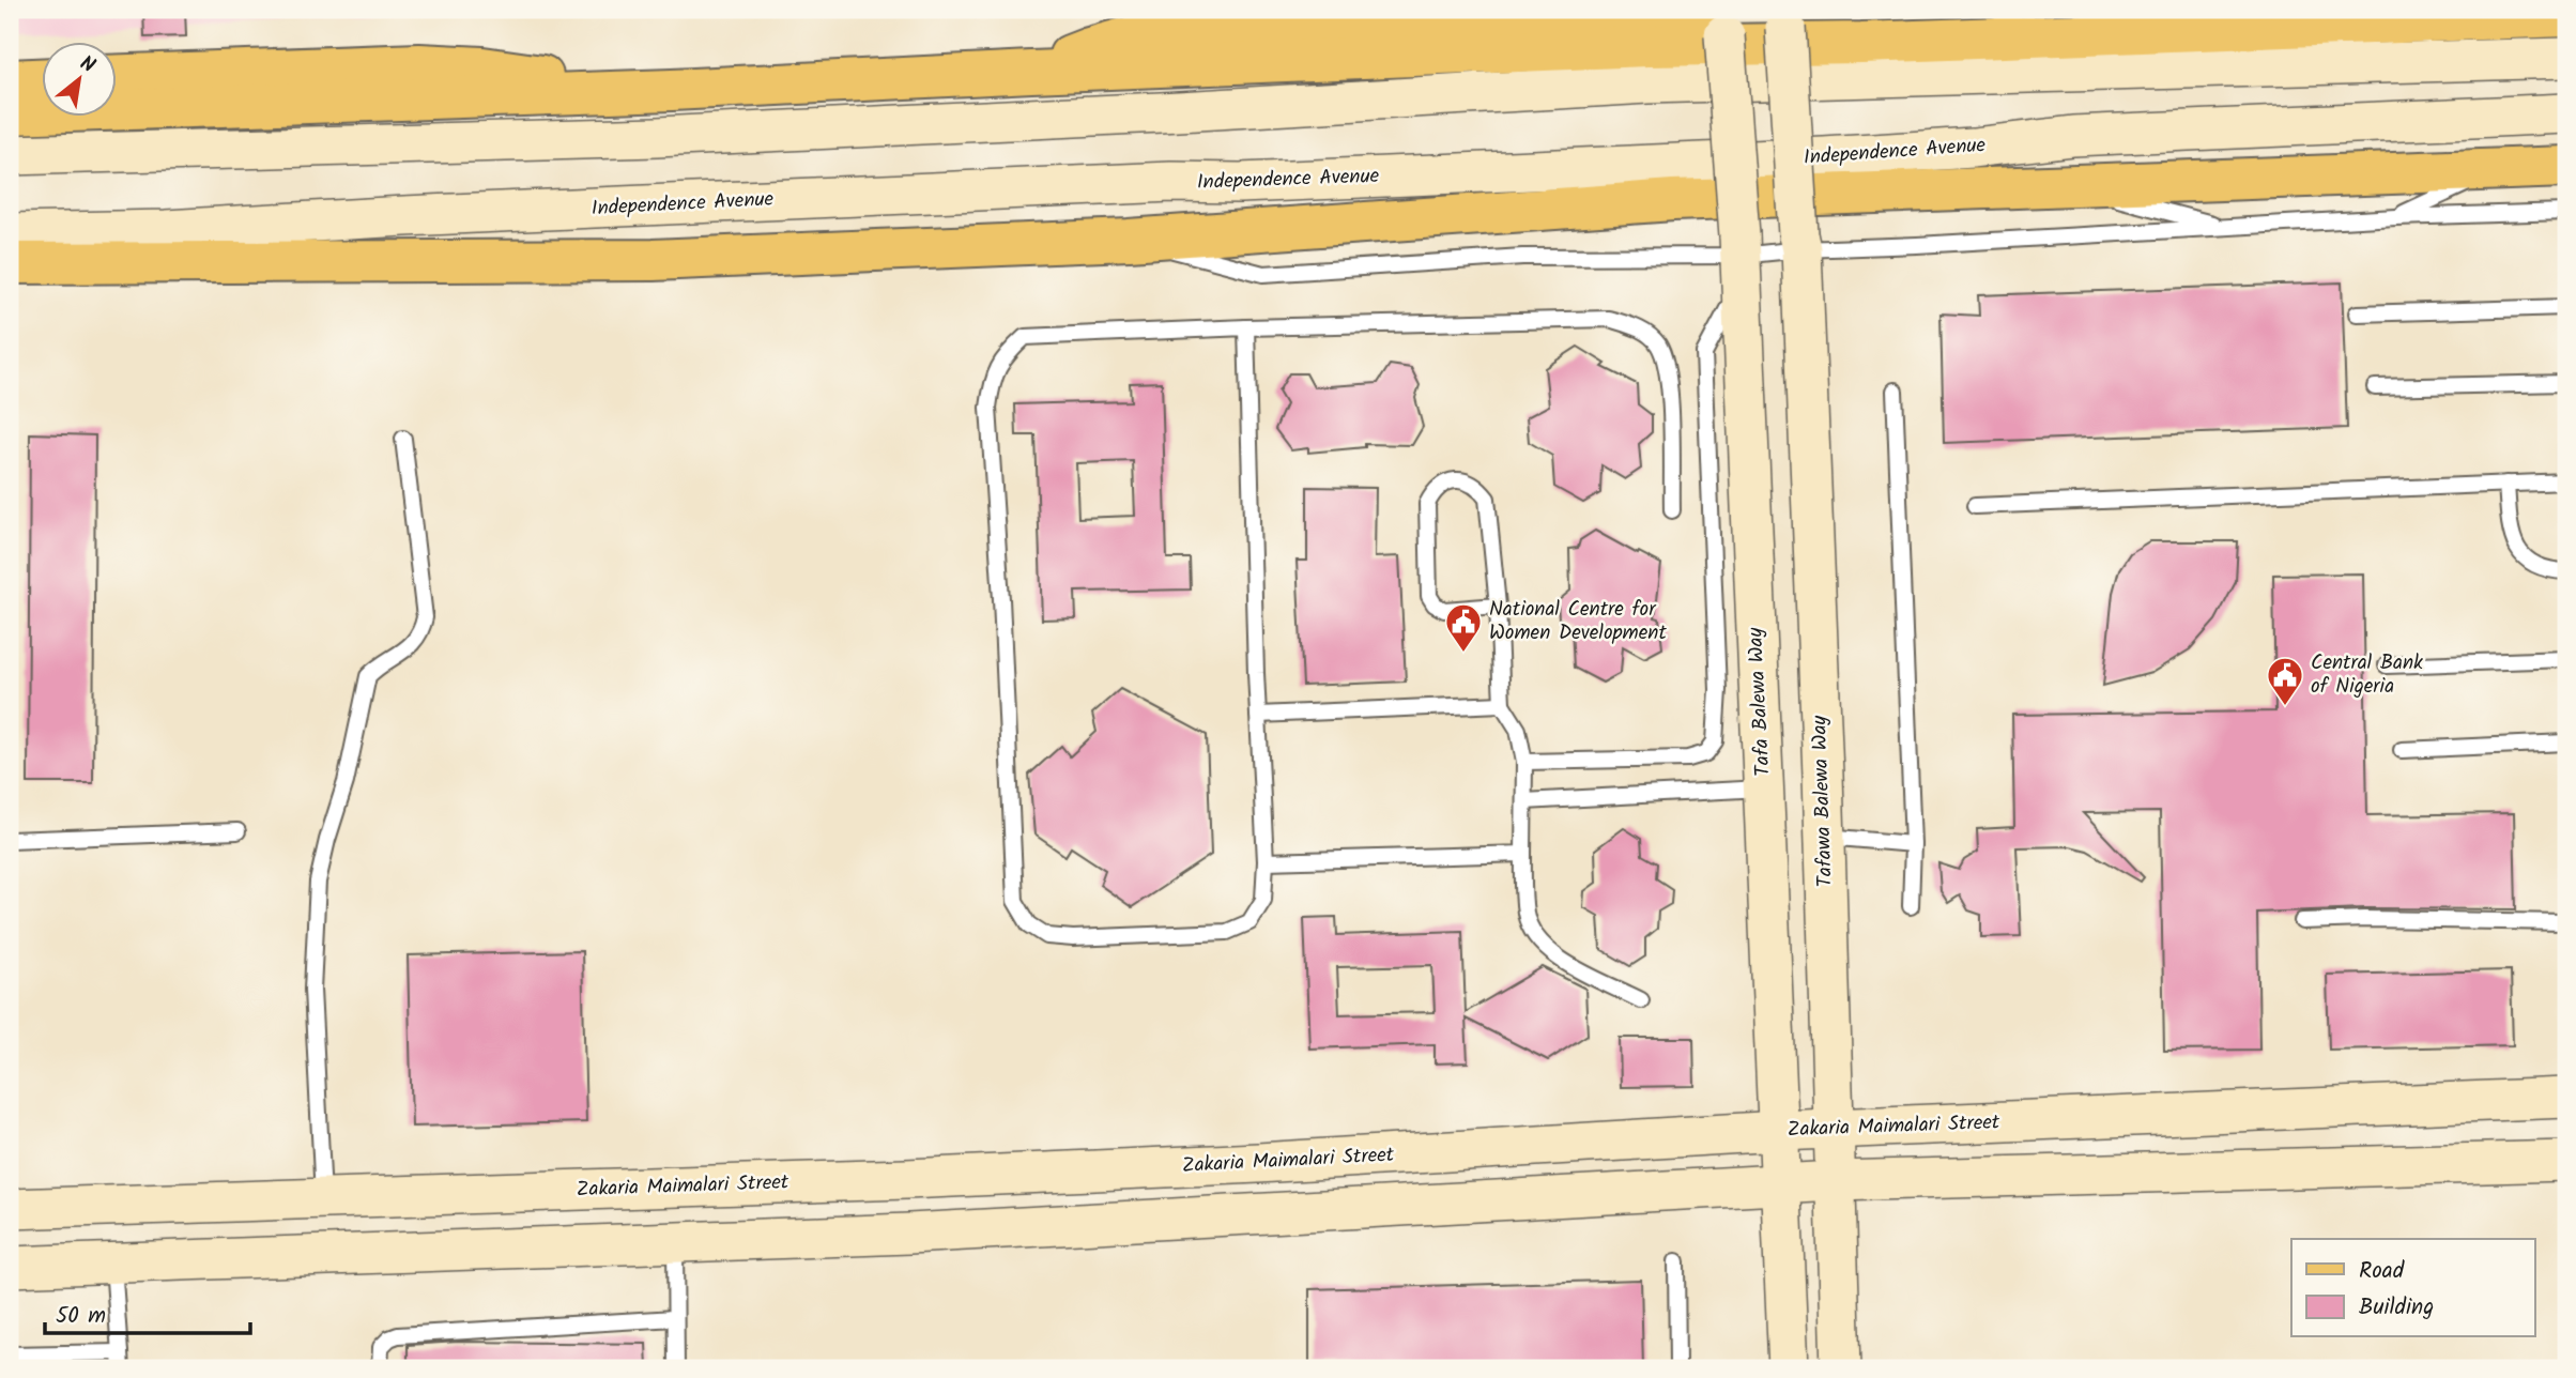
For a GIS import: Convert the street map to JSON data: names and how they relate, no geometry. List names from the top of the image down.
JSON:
{
  "streets": {
    "main road": [
      "Independence Avenue",
      "Tafa Balewa Way",
      "Tafawa Balewa Way",
      "Zakaria Maimalari Street"
    ]
  },
  "crossings": [
    ["Tafa Balewa Way", "Zakaria Maimalari Street"],
    ["Tafawa Balewa Way", "Zakaria Maimalari Street"]
  ],
  "places": {
    "public building": ["National Centre for Women Development", "Central Bank of Nigeria"]
  },
  "legend": ["Road", "Building"],
  "scale_bar": "50 m",
  "north": "top right"
}
